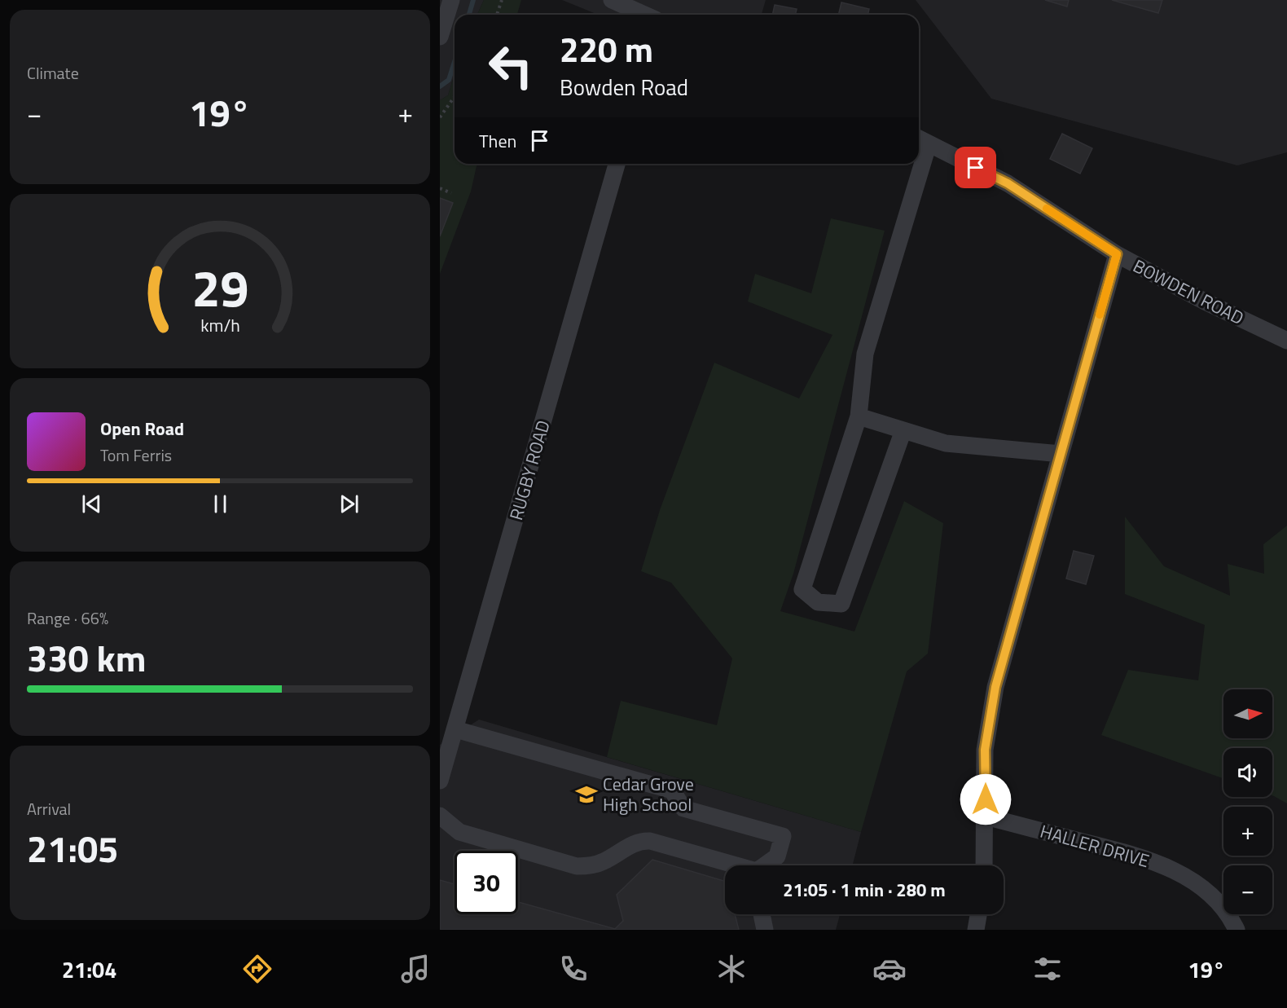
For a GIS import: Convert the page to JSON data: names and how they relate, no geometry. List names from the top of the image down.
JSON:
{
  "streets": {
    "street": ["BOWDEN ROAD", "RUGBY ROAD", "HALLER DRIVE"]
  },
  "places": {
    "school or university": ["Cedar Grove High School"]
  },
  "north": "right",
  "page": {
    "tile": [
      "Climate",
      ["Range · 66%", "330 km"],
      ["Arrival", "21:05"]
    ],
    "turn": ["220 m", "Bowden Road"],
    "heat": ["−", "19°", "+"],
    "then": "Then",
    "song": ["Open Road", "Tom Ferris"],
    "map_buttons": ["+", "−"],
    "limit": "30",
    "trip": "21:05 · 1 min · 280 m",
    "tabs": ["21:04", "19°"],
    "gauge": ["29", "km/h"]
  }
}
